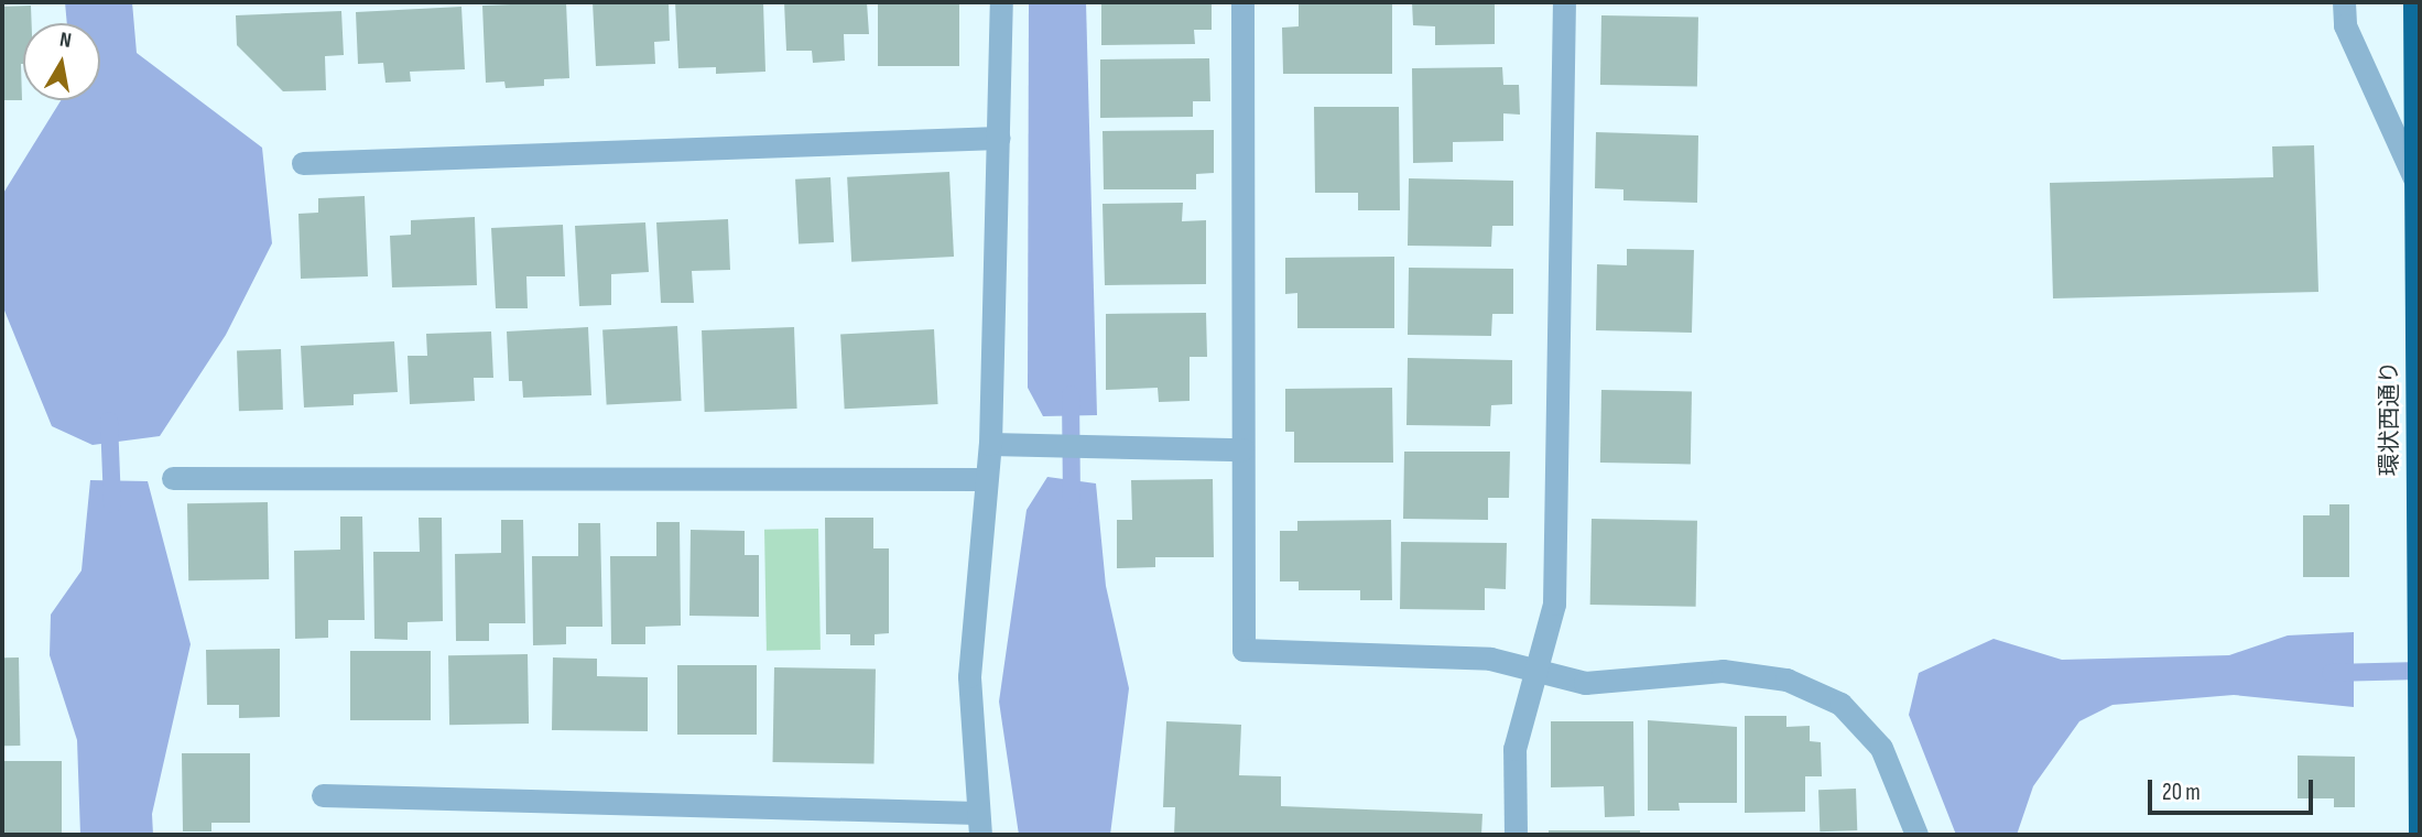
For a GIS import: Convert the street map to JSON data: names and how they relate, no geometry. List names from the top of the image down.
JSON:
{
  "streets": {
    "highway": ["環状西通り"]
  },
  "scale_bar": "20 m",
  "north": "top"
}
